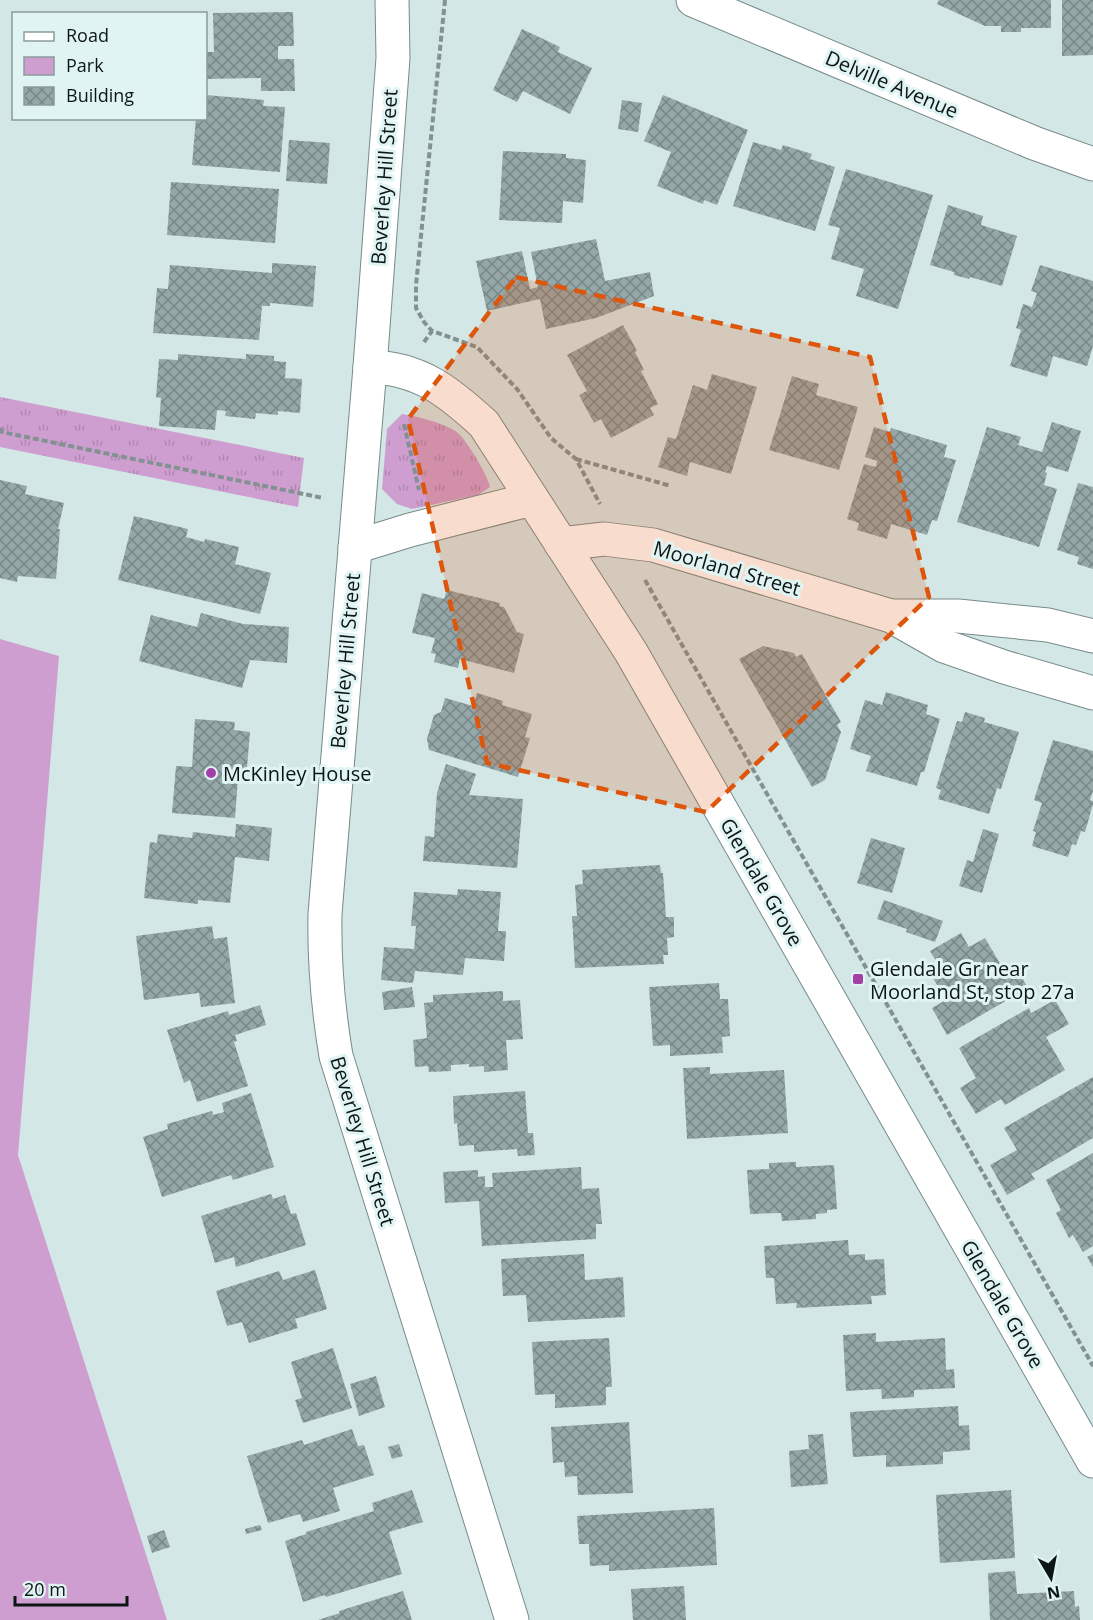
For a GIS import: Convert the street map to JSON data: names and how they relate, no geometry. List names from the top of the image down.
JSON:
{
  "streets": {
    "street": [
      "Delville Avenue",
      "Beverley Hill Street",
      "Moorland Street",
      "Glendale Grove"
    ]
  },
  "crossings": [
    ["Beverley Hill Street", "Glendale Grove"],
    ["Moorland Street", "Glendale Grove"]
  ],
  "places": {
    "other": ["McKinley House"],
    "transit": ["Glendale Gr near Moorland St, stop 27a"]
  },
  "legend": ["Road", "Park", "Building"],
  "scale_bar": "20 m",
  "north": "bottom"
}
